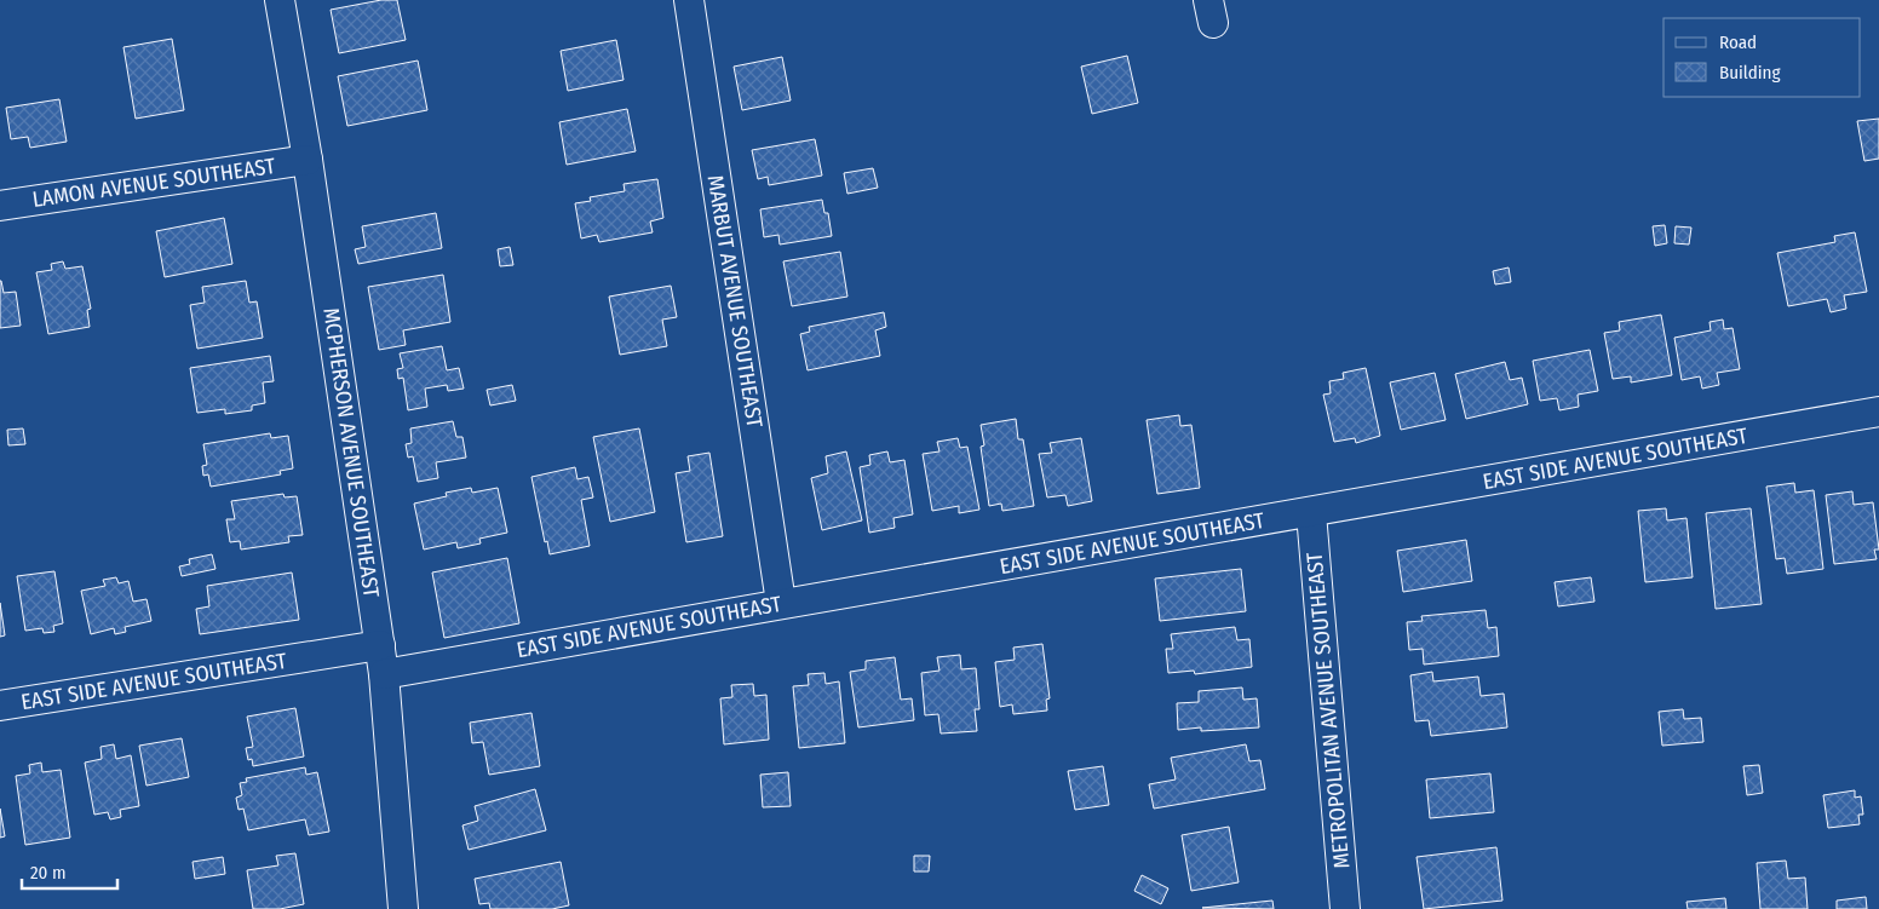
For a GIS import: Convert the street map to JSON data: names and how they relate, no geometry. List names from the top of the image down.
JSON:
{
  "streets": {
    "street": [
      "LAMON AVENUE SOUTHEAST",
      "MARBUT AVENUE SOUTHEAST",
      "MCPHERSON AVENUE SOUTHEAST",
      "EAST SIDE AVENUE SOUTHEAST",
      "METROPOLITAN AVENUE SOUTHEAST"
    ]
  },
  "crossings": [
    ["LAMON AVENUE SOUTHEAST", "MCPHERSON AVENUE SOUTHEAST"],
    ["MARBUT AVENUE SOUTHEAST", "EAST SIDE AVENUE SOUTHEAST"],
    ["MCPHERSON AVENUE SOUTHEAST", "EAST SIDE AVENUE SOUTHEAST"],
    ["EAST SIDE AVENUE SOUTHEAST", "METROPOLITAN AVENUE SOUTHEAST"]
  ],
  "legend": ["Road", "Building"],
  "scale_bar": "20 m"
}
